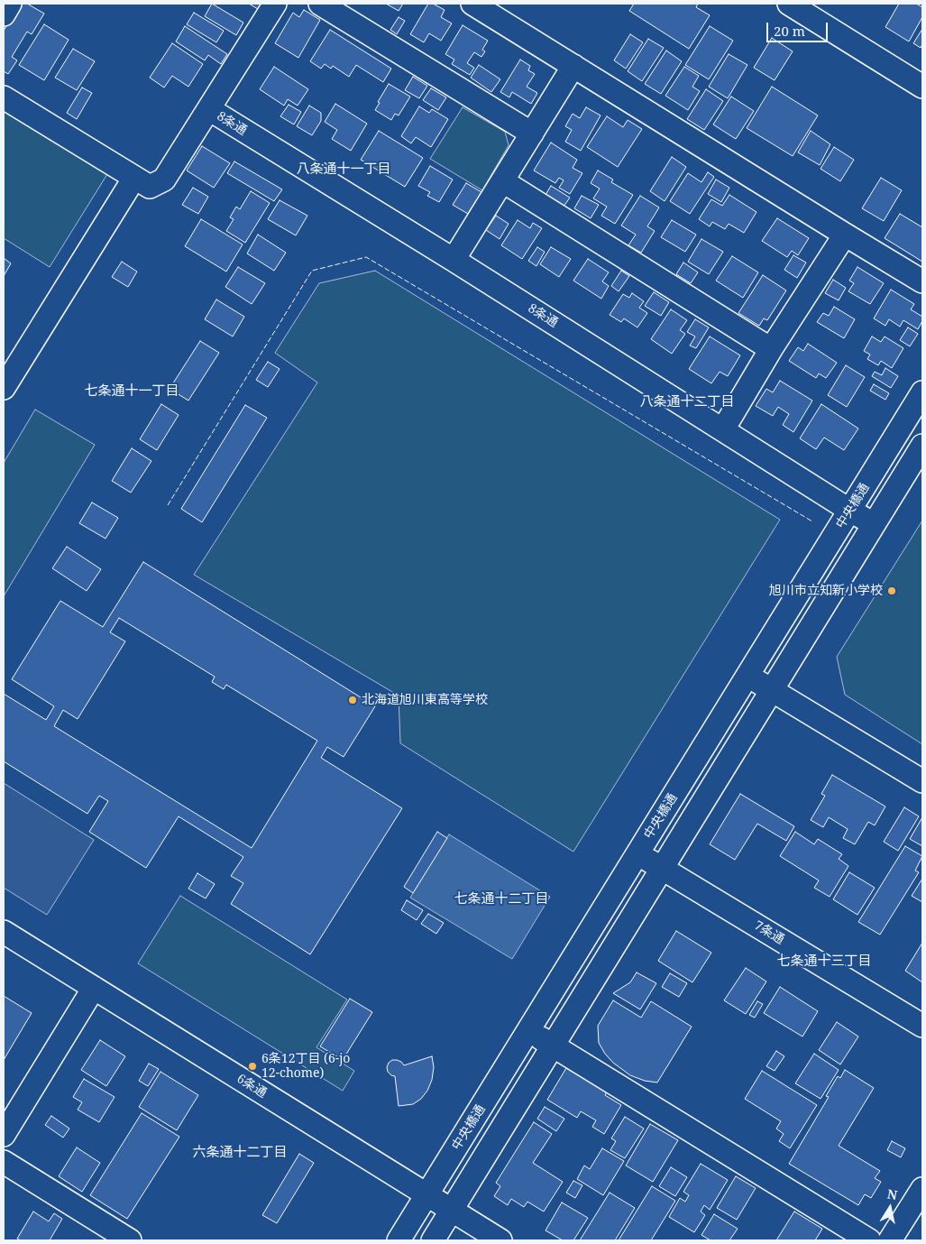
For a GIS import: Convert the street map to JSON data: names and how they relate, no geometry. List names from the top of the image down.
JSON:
{
  "streets": {
    "street": [
      "8条通",
      "中央橋通",
      "7条通",
      "6条通"
    ]
  },
  "crossings": [
    ["8条通", "中央橋通"],
    ["中央橋通", "7条通"],
    ["中央橋通", "6条通"]
  ],
  "districts": [
    "八条通十一丁目",
    "七条通十一丁目",
    "八条通十二丁目",
    "七条通十二丁目",
    "七条通十三丁目",
    "六条通十二丁目"
  ],
  "places": ["旭川市立知新小学校", "北海道旭川東高等学校", "6条12丁目 (6-jo 12-chome)"],
  "scale_bar": "20 m",
  "north": "top"
}
